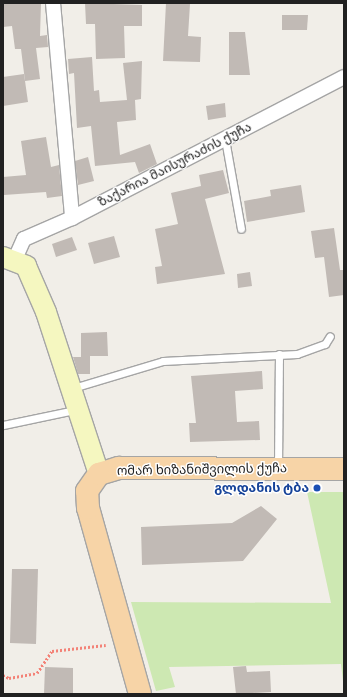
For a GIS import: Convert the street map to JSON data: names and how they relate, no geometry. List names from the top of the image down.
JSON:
{
  "streets": {
    "main road": ["ომარ ხიზანიშვილის ქუჩა"],
    "street": ["ზაქარია მაისურაძის ქუჩა"]
  },
  "crossings": [
    ["ზაქარია მაისურაძის ქუჩა", "ომარ ხიზანიშვილის ქუჩა"]
  ],
  "places": ["გლდანის ტბა"]
}
